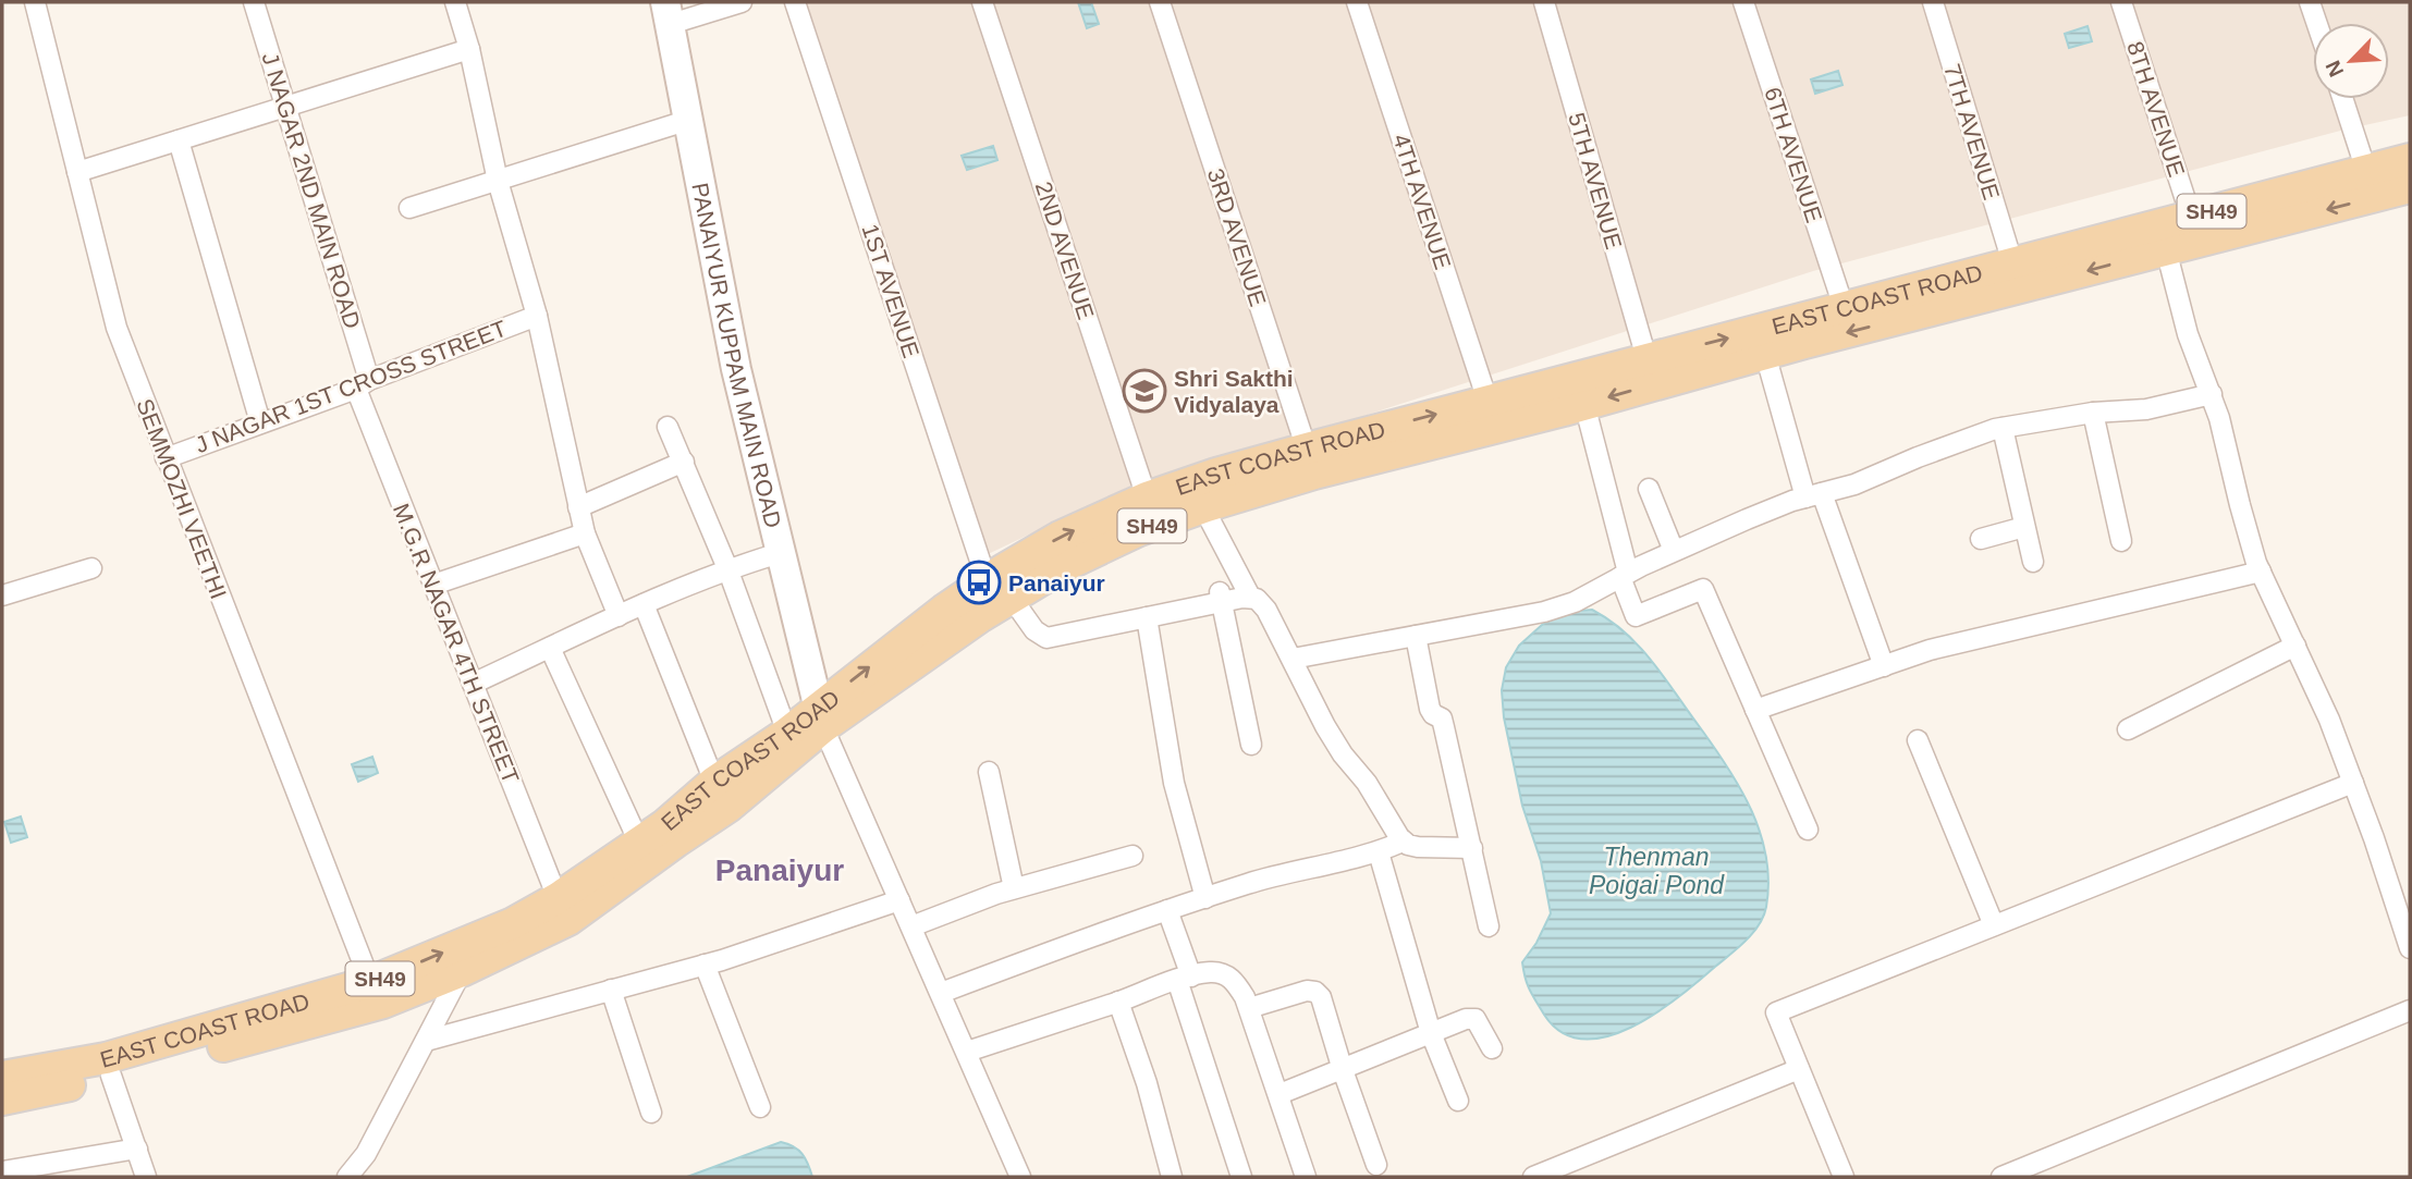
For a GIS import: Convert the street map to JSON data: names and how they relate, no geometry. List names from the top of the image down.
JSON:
{
  "streets": {
    "main road": ["SH49", "EAST COAST ROAD"],
    "street": [
      "8TH AVENUE",
      "7TH AVENUE",
      "6TH AVENUE",
      "5TH AVENUE",
      "J NAGAR 2ND MAIN ROAD",
      "4TH AVENUE",
      "3RD AVENUE",
      "2ND AVENUE",
      "1ST AVENUE",
      "PANAIYUR KUPPAM MAIN ROAD",
      "J NAGAR 1ST CROSS STREET",
      "SEMMOZHI VEETHI",
      "M.G.R NAGAR 4TH STREET"
    ]
  },
  "crossings": [
    ["8TH AVENUE", "EAST COAST ROAD"],
    ["7TH AVENUE", "EAST COAST ROAD"],
    ["6TH AVENUE", "EAST COAST ROAD"],
    ["5TH AVENUE", "EAST COAST ROAD"],
    ["J NAGAR 2ND MAIN ROAD", "J NAGAR 1ST CROSS STREET"],
    ["J NAGAR 2ND MAIN ROAD", "M.G.R NAGAR 4TH STREET"],
    ["4TH AVENUE", "EAST COAST ROAD"],
    ["3RD AVENUE", "EAST COAST ROAD"],
    ["2ND AVENUE", "EAST COAST ROAD"],
    ["1ST AVENUE", "EAST COAST ROAD"],
    ["EAST COAST ROAD", "PANAIYUR KUPPAM MAIN ROAD"],
    ["EAST COAST ROAD", "SEMMOZHI VEETHI"],
    ["EAST COAST ROAD", "M.G.R NAGAR 4TH STREET"],
    ["J NAGAR 1ST CROSS STREET", "SEMMOZHI VEETHI"],
    ["J NAGAR 1ST CROSS STREET", "M.G.R NAGAR 4TH STREET"]
  ],
  "districts": ["Panaiyur"],
  "water": ["Thenman Poigai Pond"],
  "places": {
    "school or university": ["Shri Sakthi Vidyalaya"],
    "bus stop": ["Panaiyur"]
  },
  "north": "bottom left"
}
